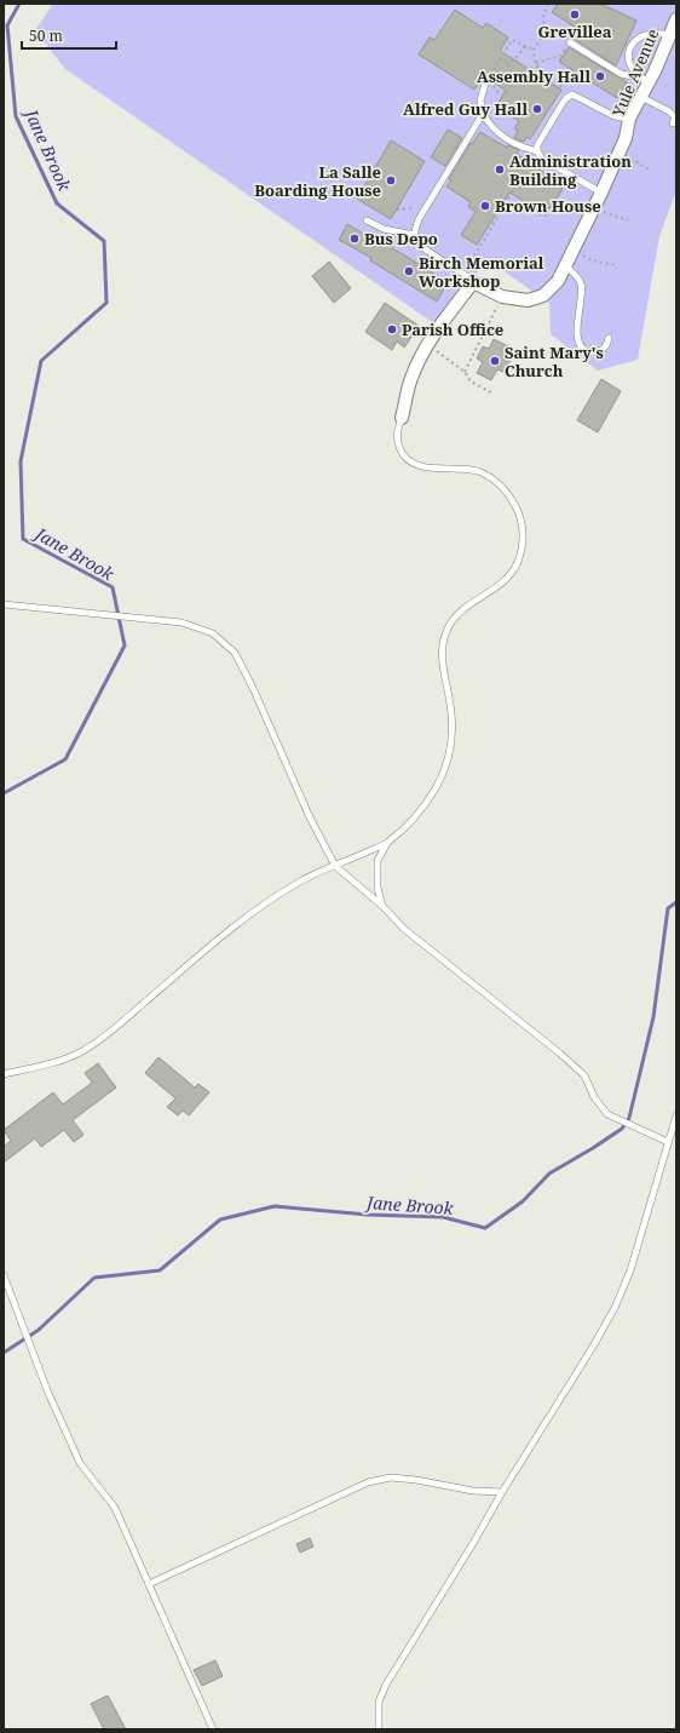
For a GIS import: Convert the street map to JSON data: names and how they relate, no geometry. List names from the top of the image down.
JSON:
{
  "streets": {
    "street": ["Yule Avenue"]
  },
  "water": ["Jane Brook"],
  "places": [
    "Grevillea",
    "Assembly Hall",
    "Alfred Guy Hall",
    "Administration Building",
    "La Salle Boarding House",
    "Brown House",
    "Bus Depo",
    "Birch Memorial Workshop",
    "Parish Office",
    "Saint Mary's Church"
  ],
  "scale_bar": "50 m"
}
